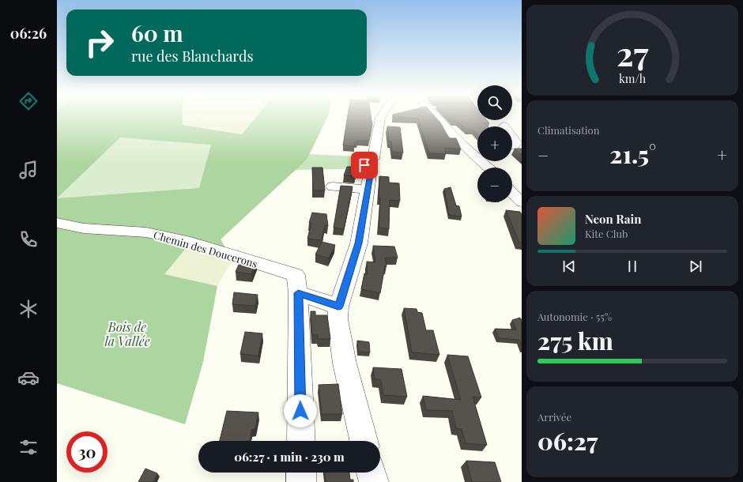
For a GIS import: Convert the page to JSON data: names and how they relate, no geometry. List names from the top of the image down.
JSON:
{
  "streets": {
    "street": ["Chemin des Doucerons"]
  },
  "parks": ["Bois de la Vallée"],
  "page": {
    "tabs": "06:26",
    "turn": ["60 m", "rue des Blanchards"],
    "map_buttons": ["+", "−"],
    "tile": [
      "Climatisation",
      ["Autonomie · 55%", "275 km"],
      ["Arrivée", "06:27"]
    ],
    "heat": ["−", "21.5°", "+"],
    "song": ["Neon Rain", "Kite Club"],
    "limit": "30",
    "trip": "06:27 · 1 min · 230 m",
    "gauge": ["27", "km/h"]
  }
}
